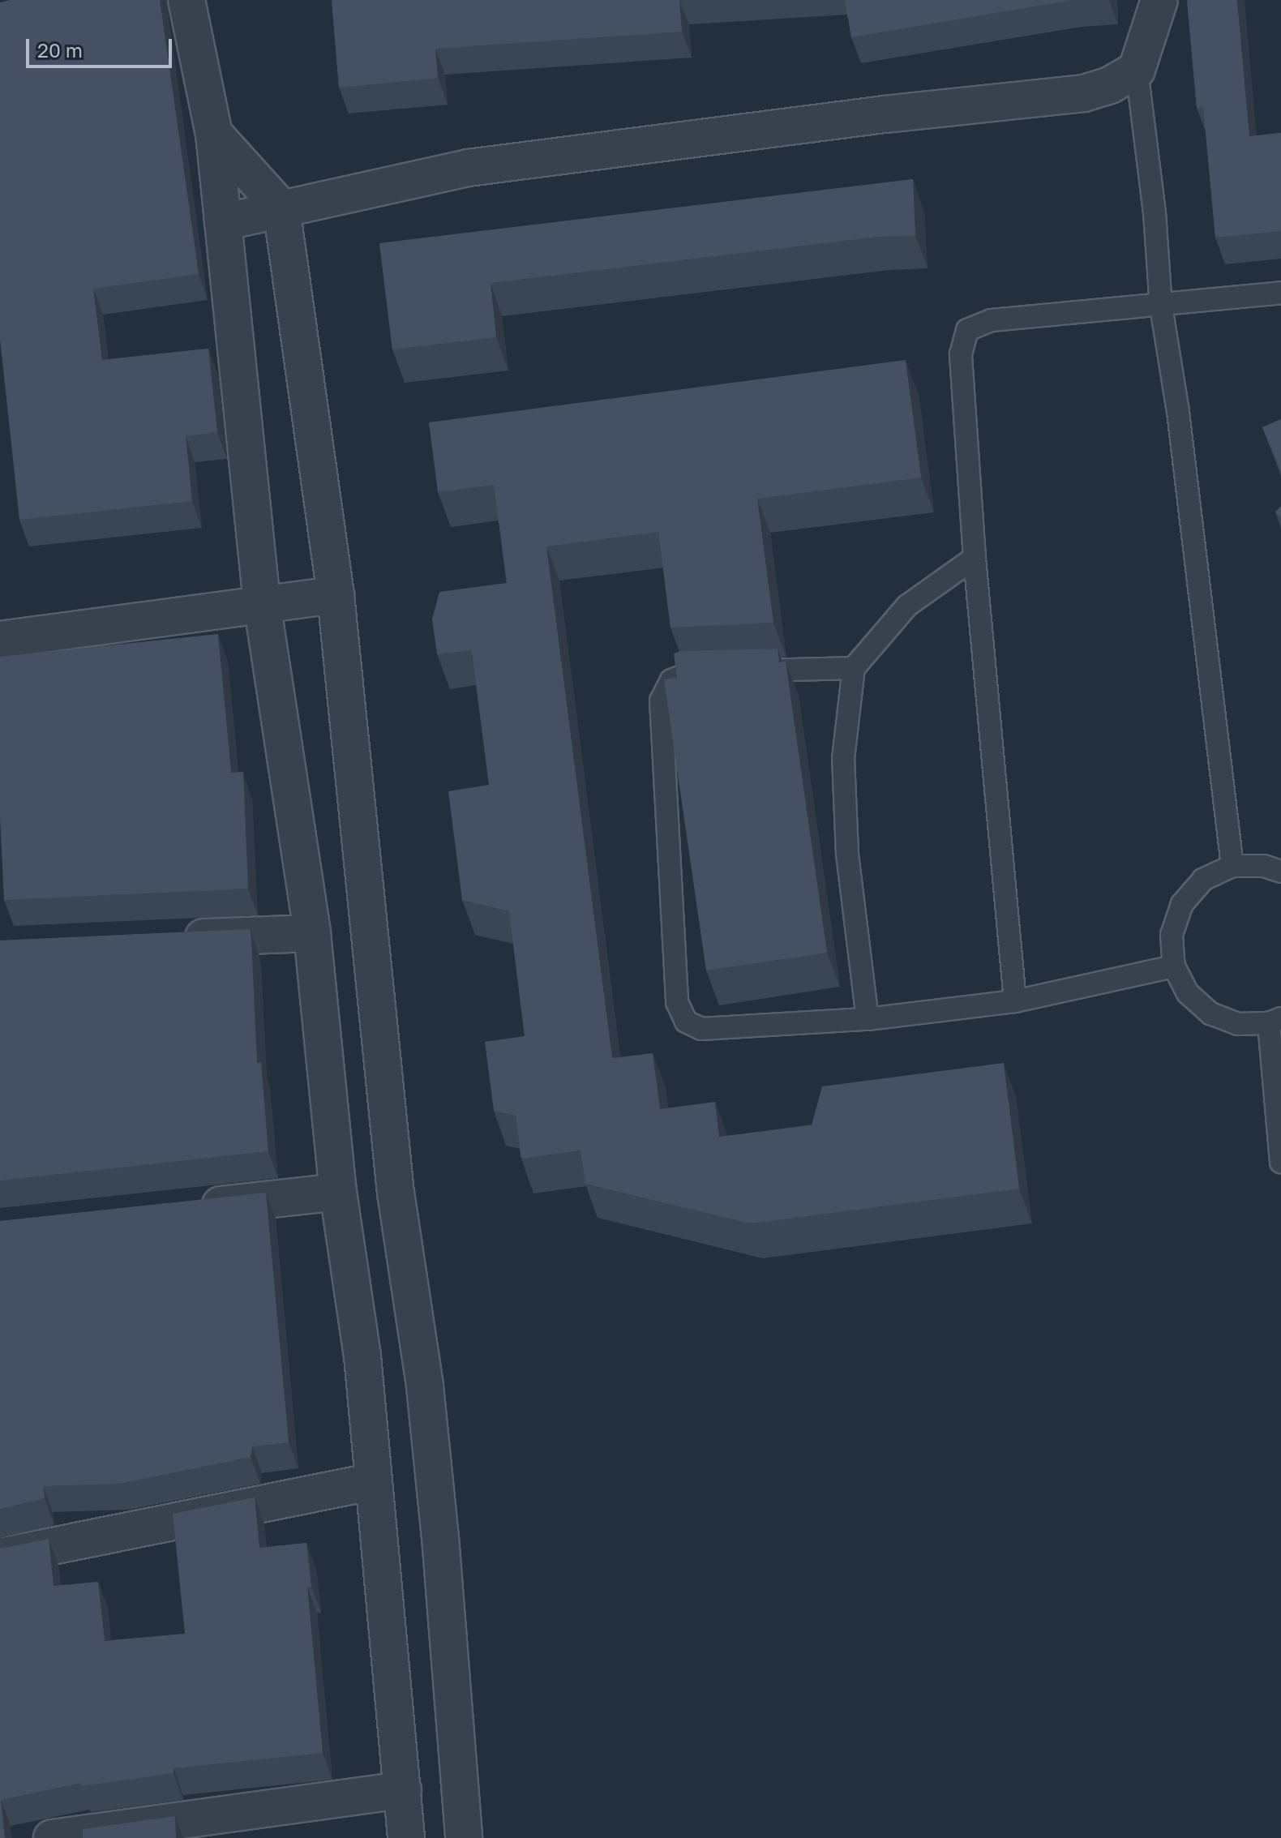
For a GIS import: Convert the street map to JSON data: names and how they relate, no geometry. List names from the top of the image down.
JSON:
{
  "scale_bar": "20 m"
}
